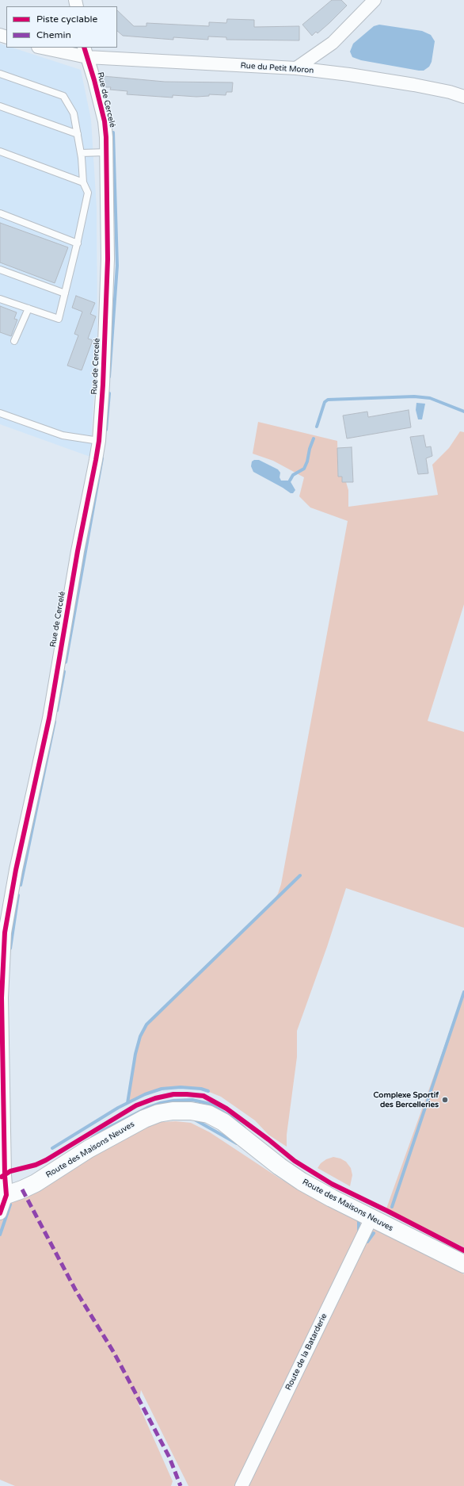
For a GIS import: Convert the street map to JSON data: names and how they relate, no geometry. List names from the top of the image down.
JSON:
{
  "streets": {
    "street": [
      "Rue du Petit Moron",
      "Rue de Cercelé",
      "Route des Maisons Neuves",
      "Route de la Batarderie"
    ]
  },
  "crossings": [
    ["Rue du Petit Moron", "Rue de Cercelé"],
    ["Rue de Cercelé", "Route des Maisons Neuves"],
    ["Route des Maisons Neuves", "Route de la Batarderie"]
  ],
  "places": ["Complexe Sportif des Bercelleries"],
  "legend": ["Piste cyclable", "Chemin"]
}
